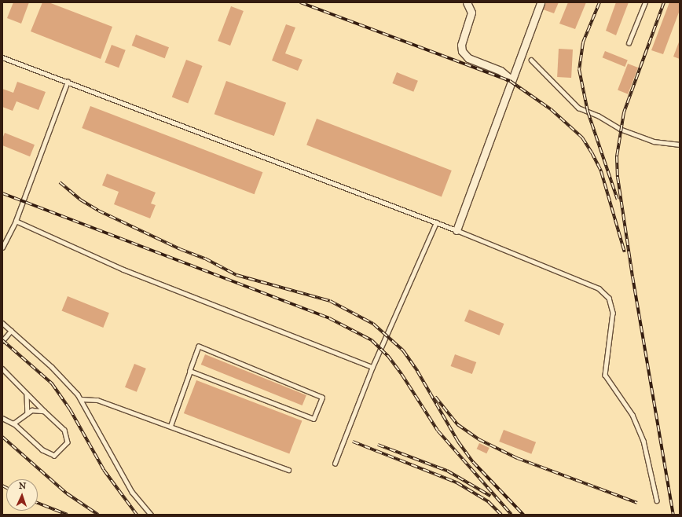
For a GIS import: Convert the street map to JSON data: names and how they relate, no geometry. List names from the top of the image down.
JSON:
{
  "north": "top"
}
